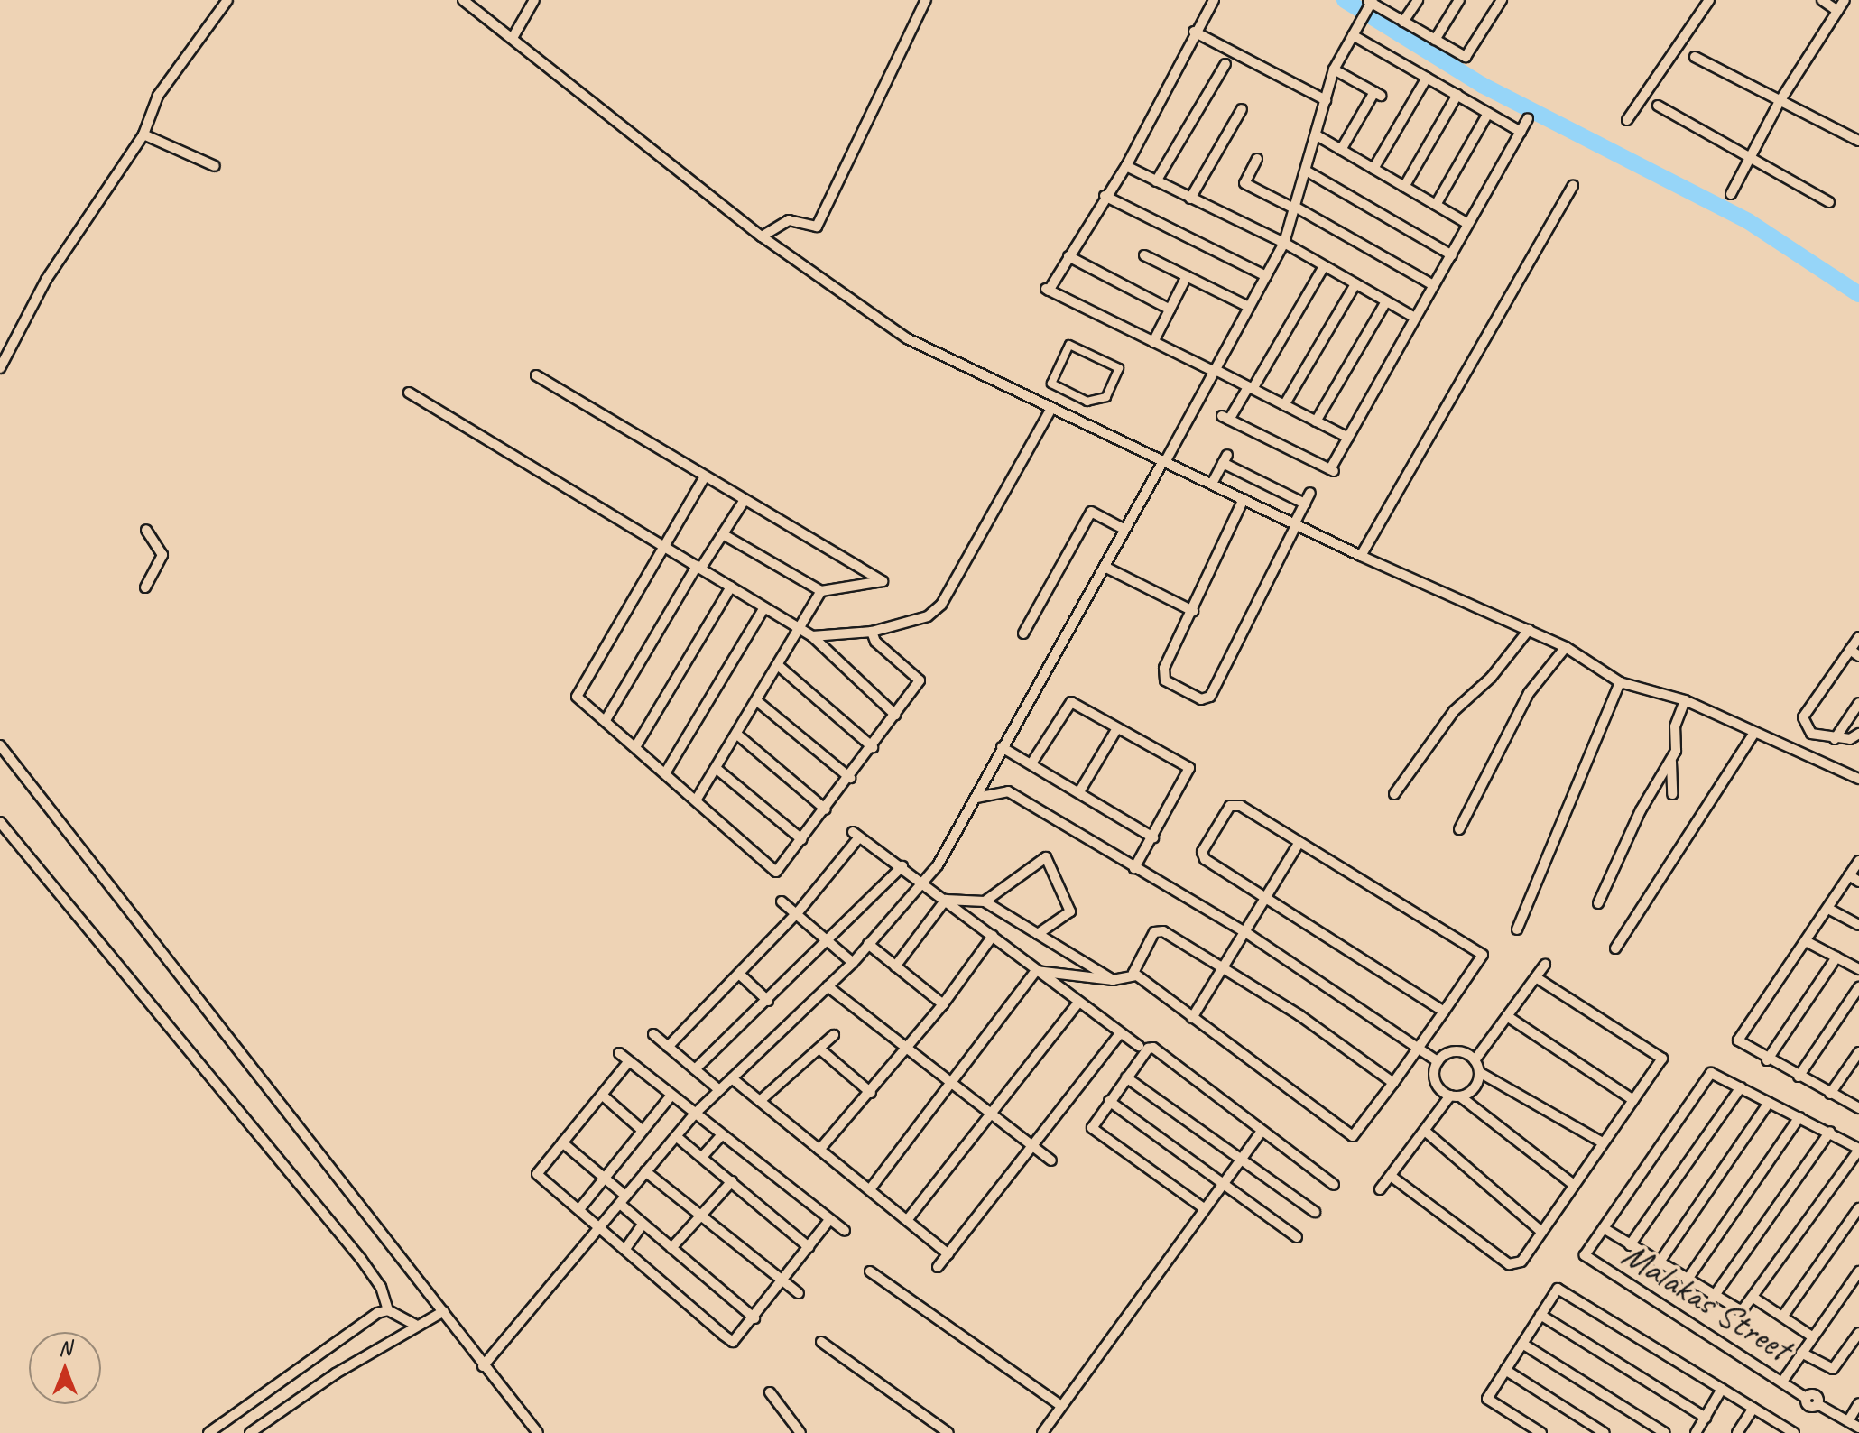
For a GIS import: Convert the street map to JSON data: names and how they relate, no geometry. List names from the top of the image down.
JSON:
{
  "streets": {
    "street": ["Malakas Street"]
  },
  "north": "top"
}
